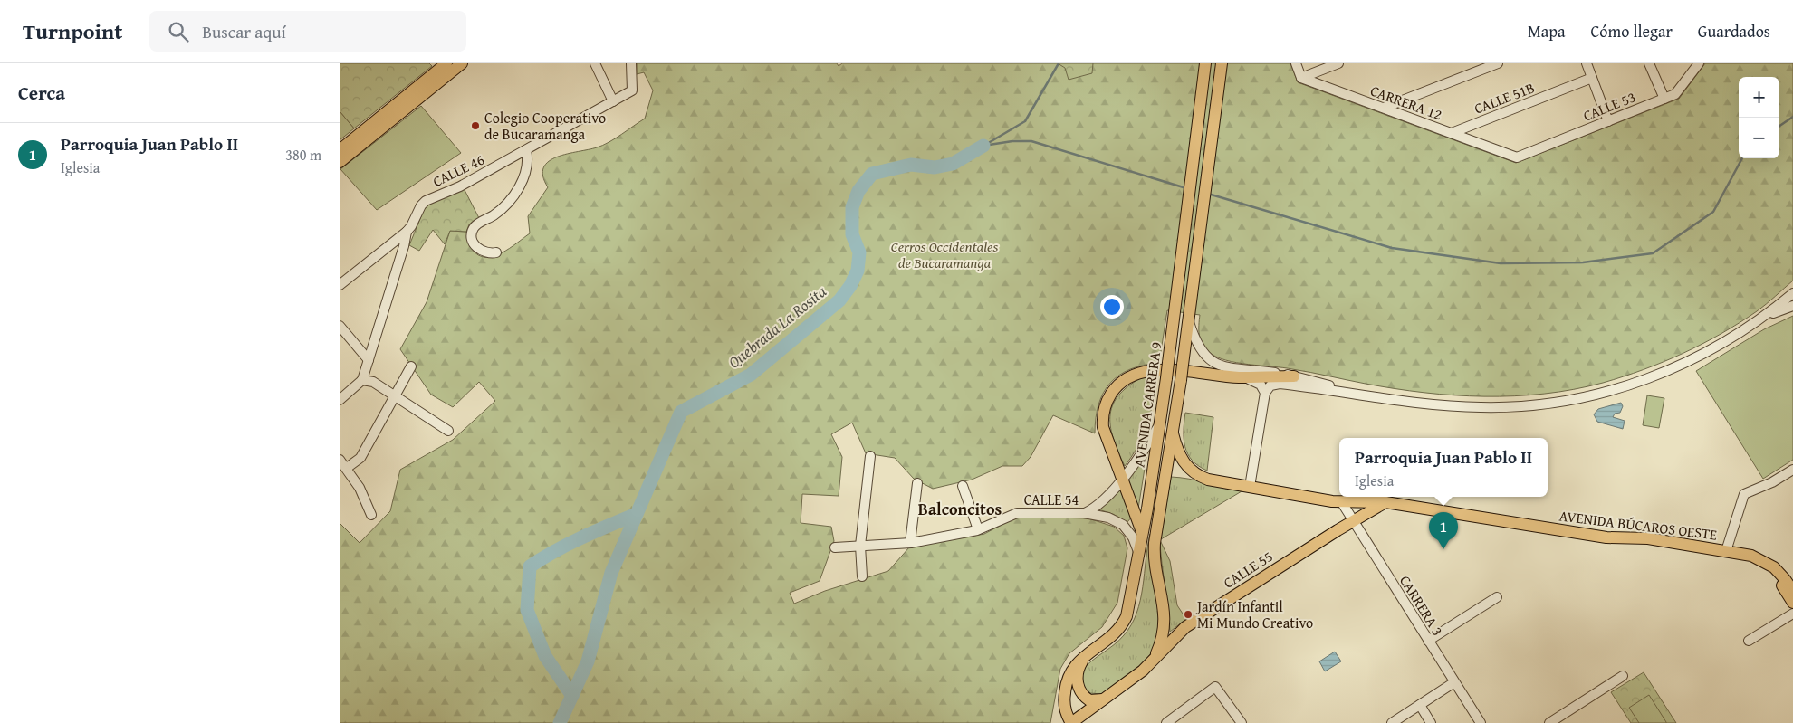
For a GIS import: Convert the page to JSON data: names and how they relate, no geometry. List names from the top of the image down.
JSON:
{
  "streets": {
    "main road": ["AVENIDA CARRERA 9", "AVENIDA BÚCAROS OESTE", "CALLE 55"],
    "street": [
      "CALLE 51B",
      "CARRERA 12",
      "CALLE 53",
      "CALLE 46",
      "CALLE 54",
      "CARRERA 3"
    ]
  },
  "crossings": [
    ["CALLE 51B", "CARRERA 12"],
    ["CARRERA 12", "CALLE 53"],
    ["AVENIDA CARRERA 9", "CALLE 54"],
    ["AVENIDA CARRERA 9", "AVENIDA BÚCAROS OESTE"],
    ["AVENIDA CARRERA 9", "CALLE 55"],
    ["AVENIDA BÚCAROS OESTE", "CALLE 55"],
    ["AVENIDA BÚCAROS OESTE", "CARRERA 3"],
    ["CALLE 55", "CARRERA 3"]
  ],
  "districts": ["Balconcitos"],
  "water": ["Quebrada La Rosita"],
  "parks": ["Cerros Occidentales de Bucaramanga"],
  "places": ["Colegio Cooperativo de Bucaramanga", "Jardín Infantil Mi Mundo Creativo"],
  "page": {
    "header": "Turnpoint",
    "search": "Buscar aquí",
    "nav": ["Mapa", "Cómo llegar", "Guardados"],
    "heading": "Cerca",
    "map_buttons": ["+", "−"],
    "list": [
      {
        "mark": "1",
        "name": "Parroquia Juan Pablo II",
        "note": "Iglesia",
        "value": "380 m"
      }
    ],
    "popup": ["Parroquia Juan Pablo II", "Iglesia"],
    "pins": "1"
  }
}
